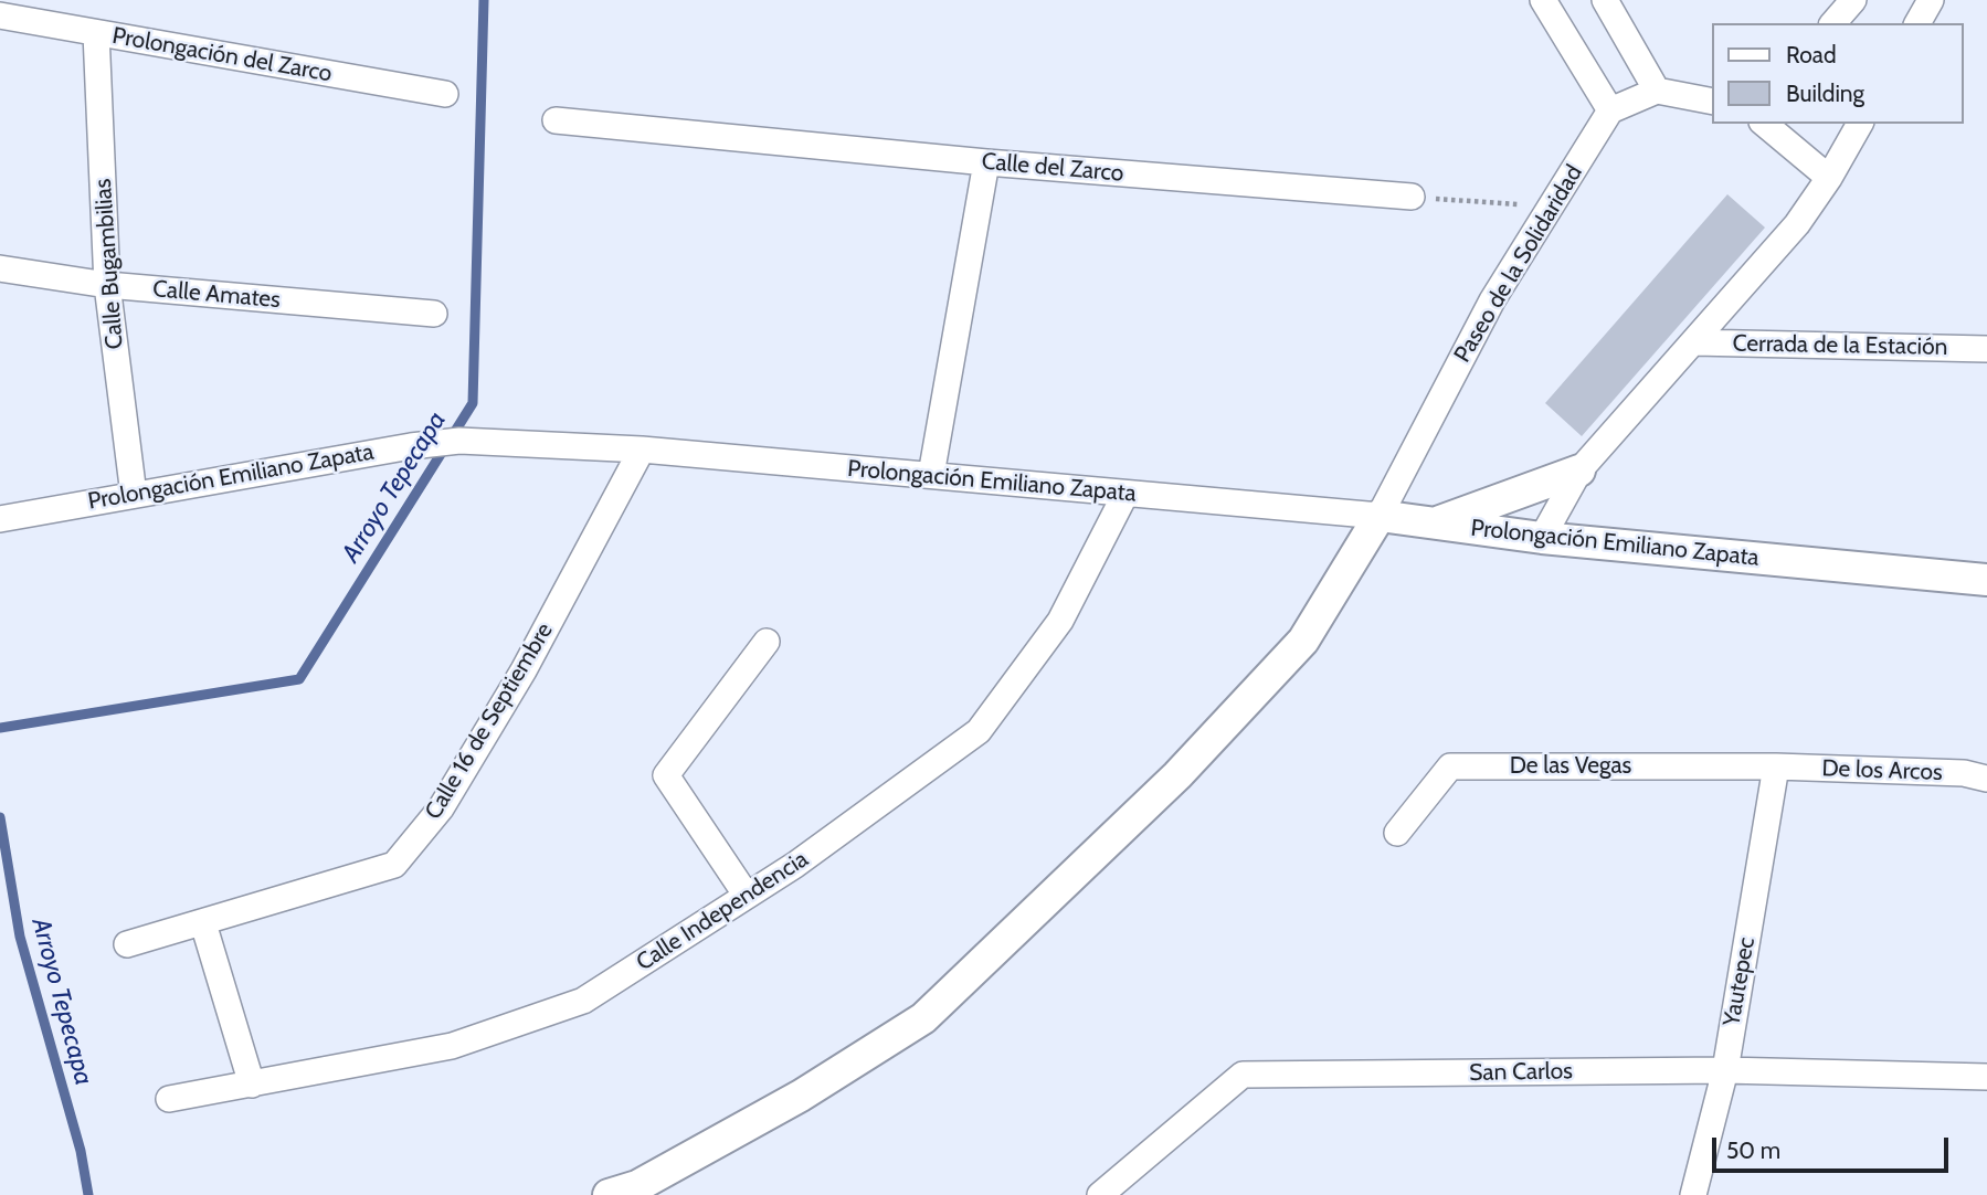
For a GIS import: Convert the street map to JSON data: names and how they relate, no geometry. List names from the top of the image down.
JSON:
{
  "streets": {
    "street": [
      "Prolongación del Zarco",
      "Calle del Zarco",
      "Calle Bugambilias",
      "Paseo de la Solidaridad",
      "Calle Amates",
      "Cerrada de la Estación",
      "Prolongación Emiliano Zapata",
      "Calle 16 de Septiembre",
      "De las Vegas",
      "De los Arcos",
      "Calle Independencia",
      "Yautepec",
      "San Carlos"
    ]
  },
  "crossings": [
    ["Prolongación del Zarco", "Calle Bugambilias"],
    ["Calle Bugambilias", "Calle Amates"],
    ["Calle Bugambilias", "Prolongación Emiliano Zapata"],
    ["Paseo de la Solidaridad", "Prolongación Emiliano Zapata"],
    ["Prolongación Emiliano Zapata", "Calle 16 de Septiembre"],
    ["Prolongación Emiliano Zapata", "Calle Independencia"],
    ["De las Vegas", "De los Arcos"],
    ["De las Vegas", "Yautepec"],
    ["De los Arcos", "Yautepec"],
    ["Yautepec", "San Carlos"]
  ],
  "water": ["Arroyo Tepecapa"],
  "legend": ["Road", "Building"],
  "scale_bar": "50 m"
}
